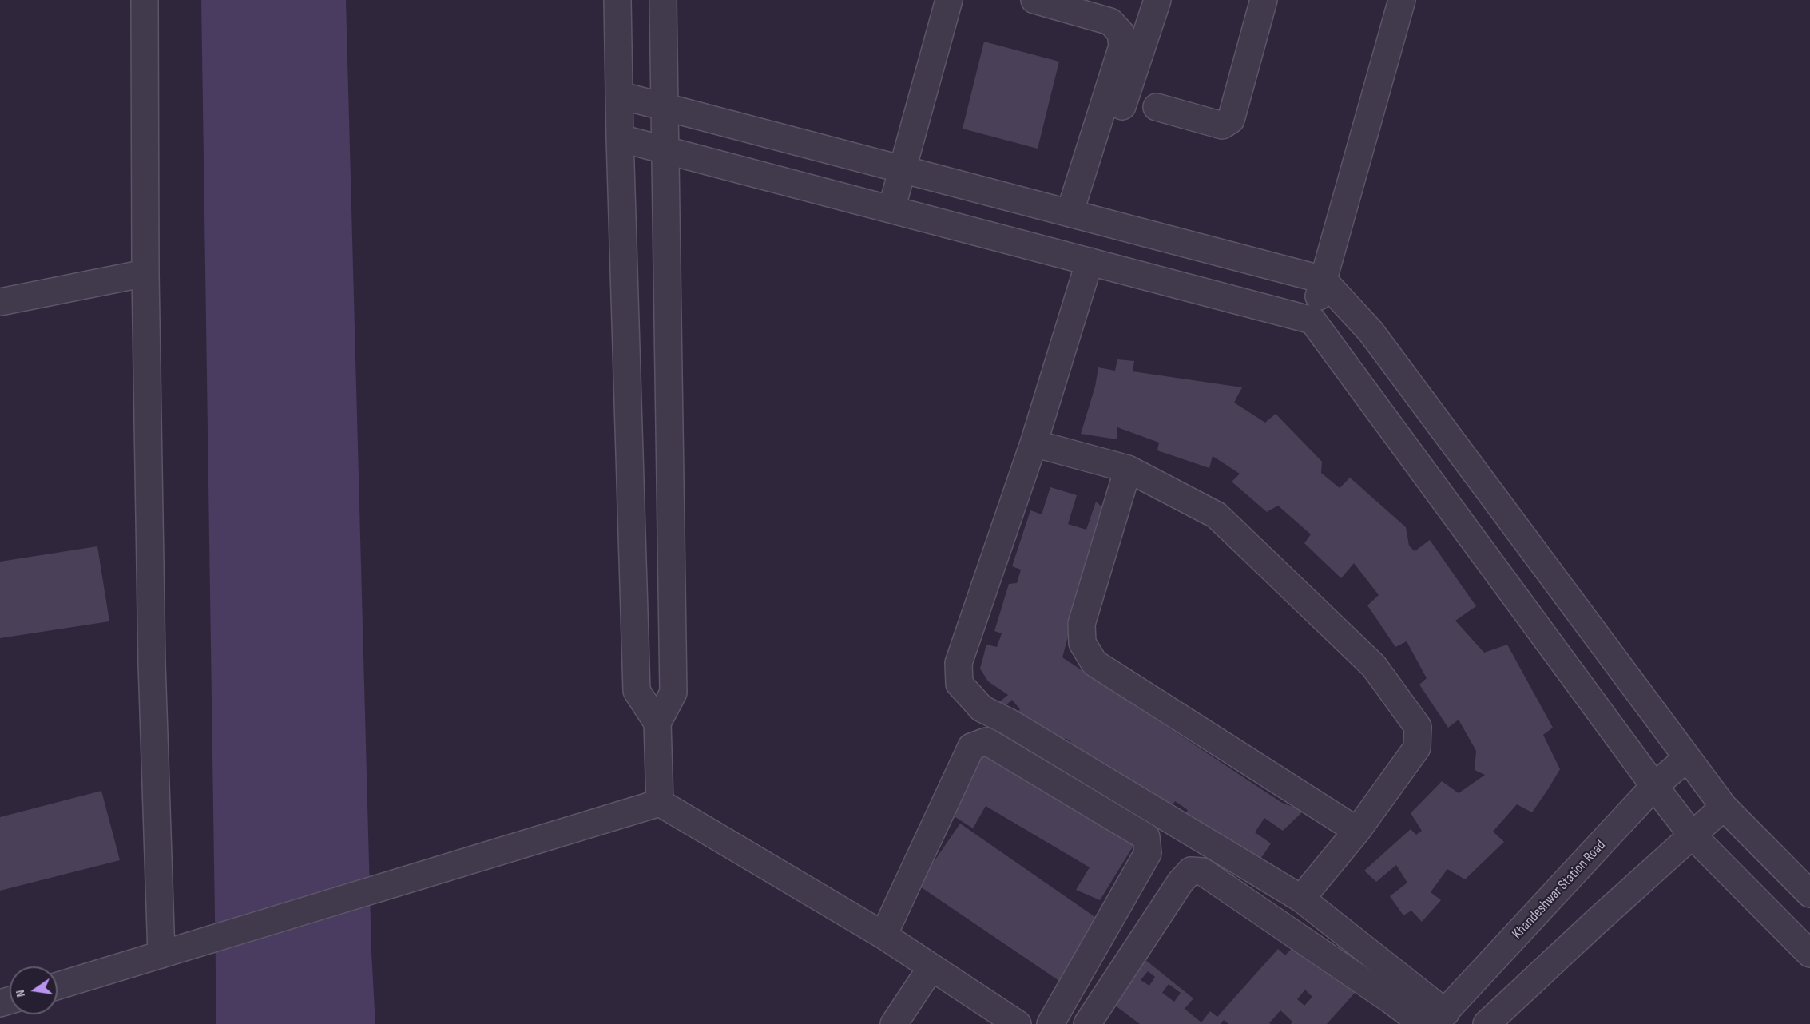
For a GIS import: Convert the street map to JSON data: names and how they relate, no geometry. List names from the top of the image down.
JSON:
{
  "streets": {
    "street": ["Khandeshwar Station Road"]
  },
  "north": "left"
}
